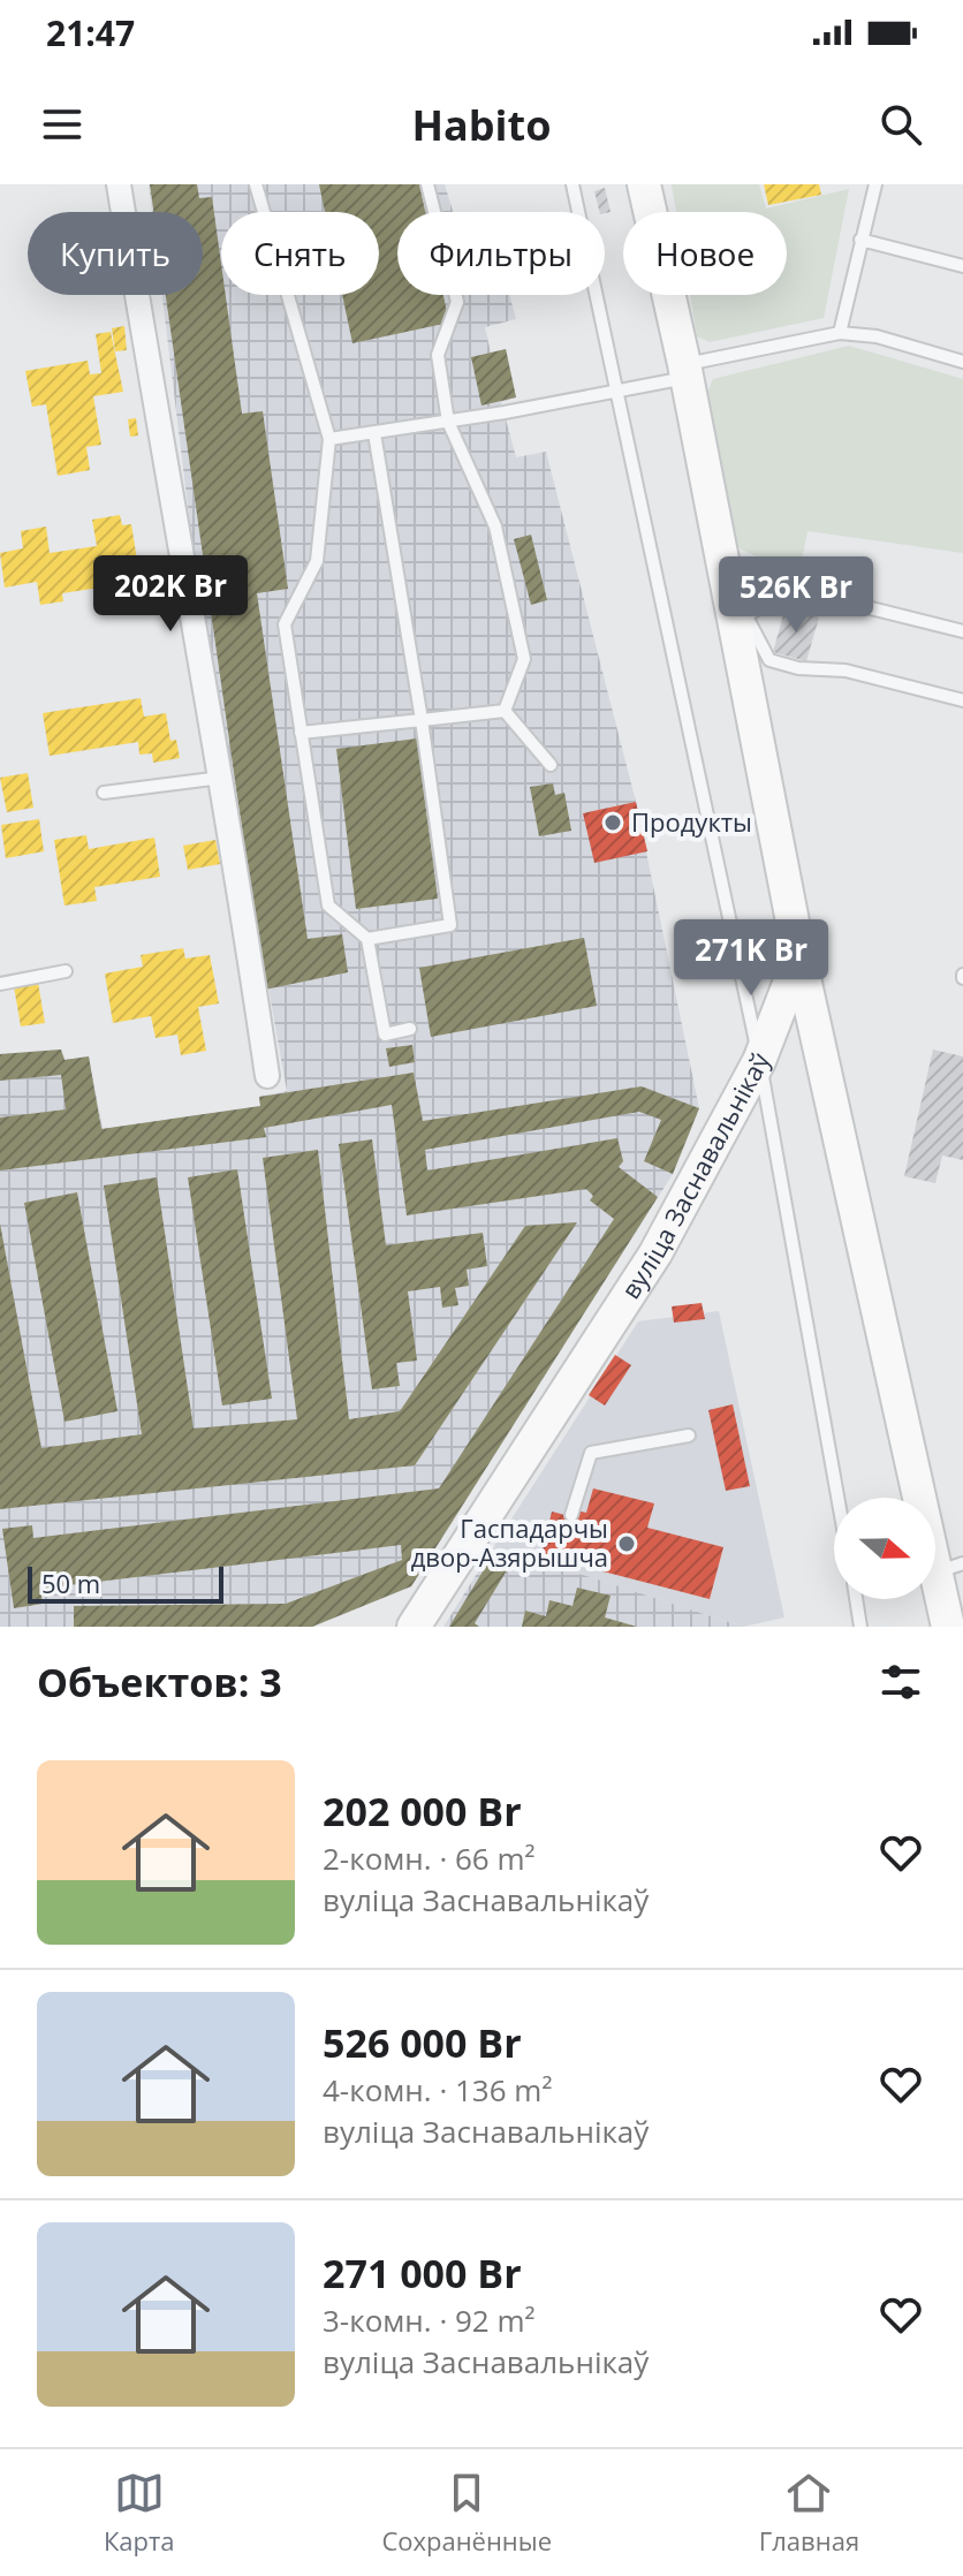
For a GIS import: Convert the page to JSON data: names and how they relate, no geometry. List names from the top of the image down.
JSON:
{
  "streets": {
    "main road": ["вуліца Заснавальнікаў"]
  },
  "places": ["Продукты", "Гаспадарчы двор-Азярышча"],
  "scale_bar": "50 m",
  "north": "right",
  "page": {
    "status": "21:47",
    "header": "Habito",
    "chip": [
      "Купить",
      "Снять",
      "Фильтры",
      "Новое"
    ],
    "price": ["202K Br", "526K Br", "271K Br"],
    "scale": "50 m",
    "heading": "Объектов: 3",
    "list": [
      {
        "name": "202 000 Br",
        "note": "2-комн. · 66 m² · вуліца Заснавальнікаў"
      },
      {
        "name": "526 000 Br",
        "note": "4-комн. · 136 m² · вуліца Заснавальнікаў"
      },
      {
        "name": "271 000 Br",
        "note": "3-комн. · 92 m² · вуліца Заснавальнікаў"
      }
    ],
    "tabs": ["Карта", "Сохранённые", "Главная"]
  }
}
